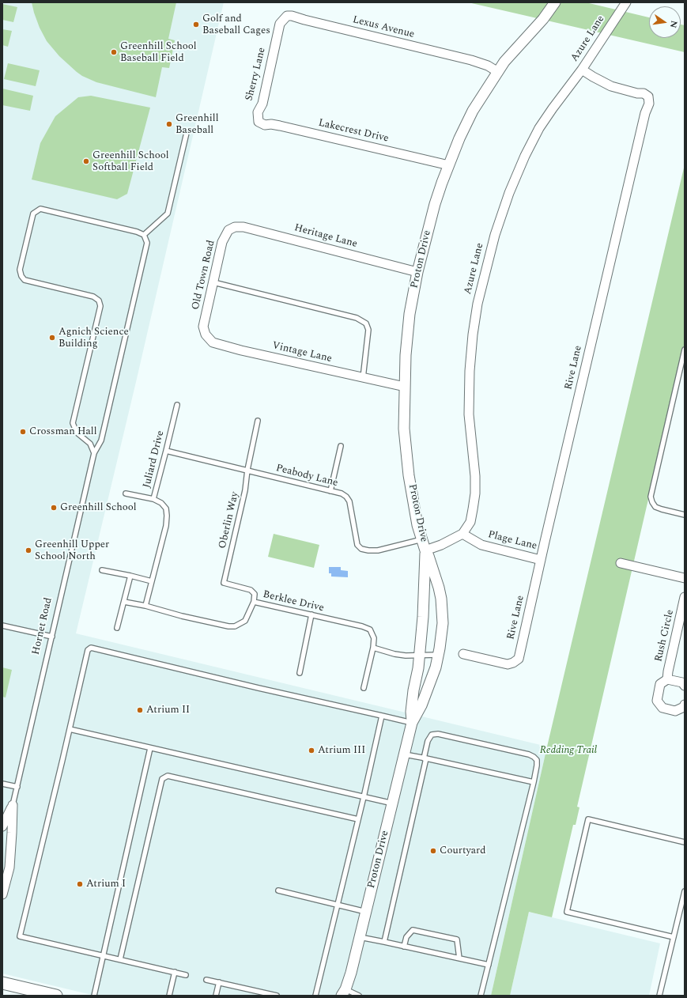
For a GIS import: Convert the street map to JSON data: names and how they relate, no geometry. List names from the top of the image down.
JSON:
{
  "streets": {
    "street": [
      "Lexus Avenue",
      "Azure Lane",
      "Sherry Lane",
      "Lakecrest Drive",
      "Heritage Lane",
      "Proton Drive",
      "Old Town Road",
      "Vintage Lane",
      "Rive Lane",
      "Plage Lane",
      "Hornet Road",
      "Rush Circle"
    ],
    "lane": [
      "Juliard Drive",
      "Peabody Lane",
      "Oberlin Way",
      "Berklee Drive"
    ]
  },
  "crossings": [
    ["Lexus Avenue", "Sherry Lane"],
    ["Lexus Avenue", "Proton Drive"],
    ["Azure Lane", "Rive Lane"],
    ["Azure Lane", "Plage Lane"],
    ["Sherry Lane", "Lakecrest Drive"],
    ["Lakecrest Drive", "Proton Drive"],
    ["Heritage Lane", "Proton Drive"],
    ["Heritage Lane", "Old Town Road"],
    ["Proton Drive", "Vintage Lane"],
    ["Proton Drive", "Peabody Lane"],
    ["Old Town Road", "Vintage Lane"],
    ["Rive Lane", "Plage Lane"],
    ["Juliard Drive", "Peabody Lane"],
    ["Juliard Drive", "Berklee Drive"],
    ["Peabody Lane", "Oberlin Way"],
    ["Oberlin Way", "Berklee Drive"]
  ],
  "parks": ["Redding Trail"],
  "places": [
    "Golf and Baseball Cages",
    "Greenhill School Baseball Field",
    "Greenhill Baseball",
    "Greenhill School Softball Field",
    "Agnich Science Building",
    "Crossman Hall",
    "Greenhill School",
    "Greenhill Upper School North",
    "Atrium II",
    "Atrium III",
    "Courtyard",
    "Atrium I"
  ],
  "north": "right"
}
